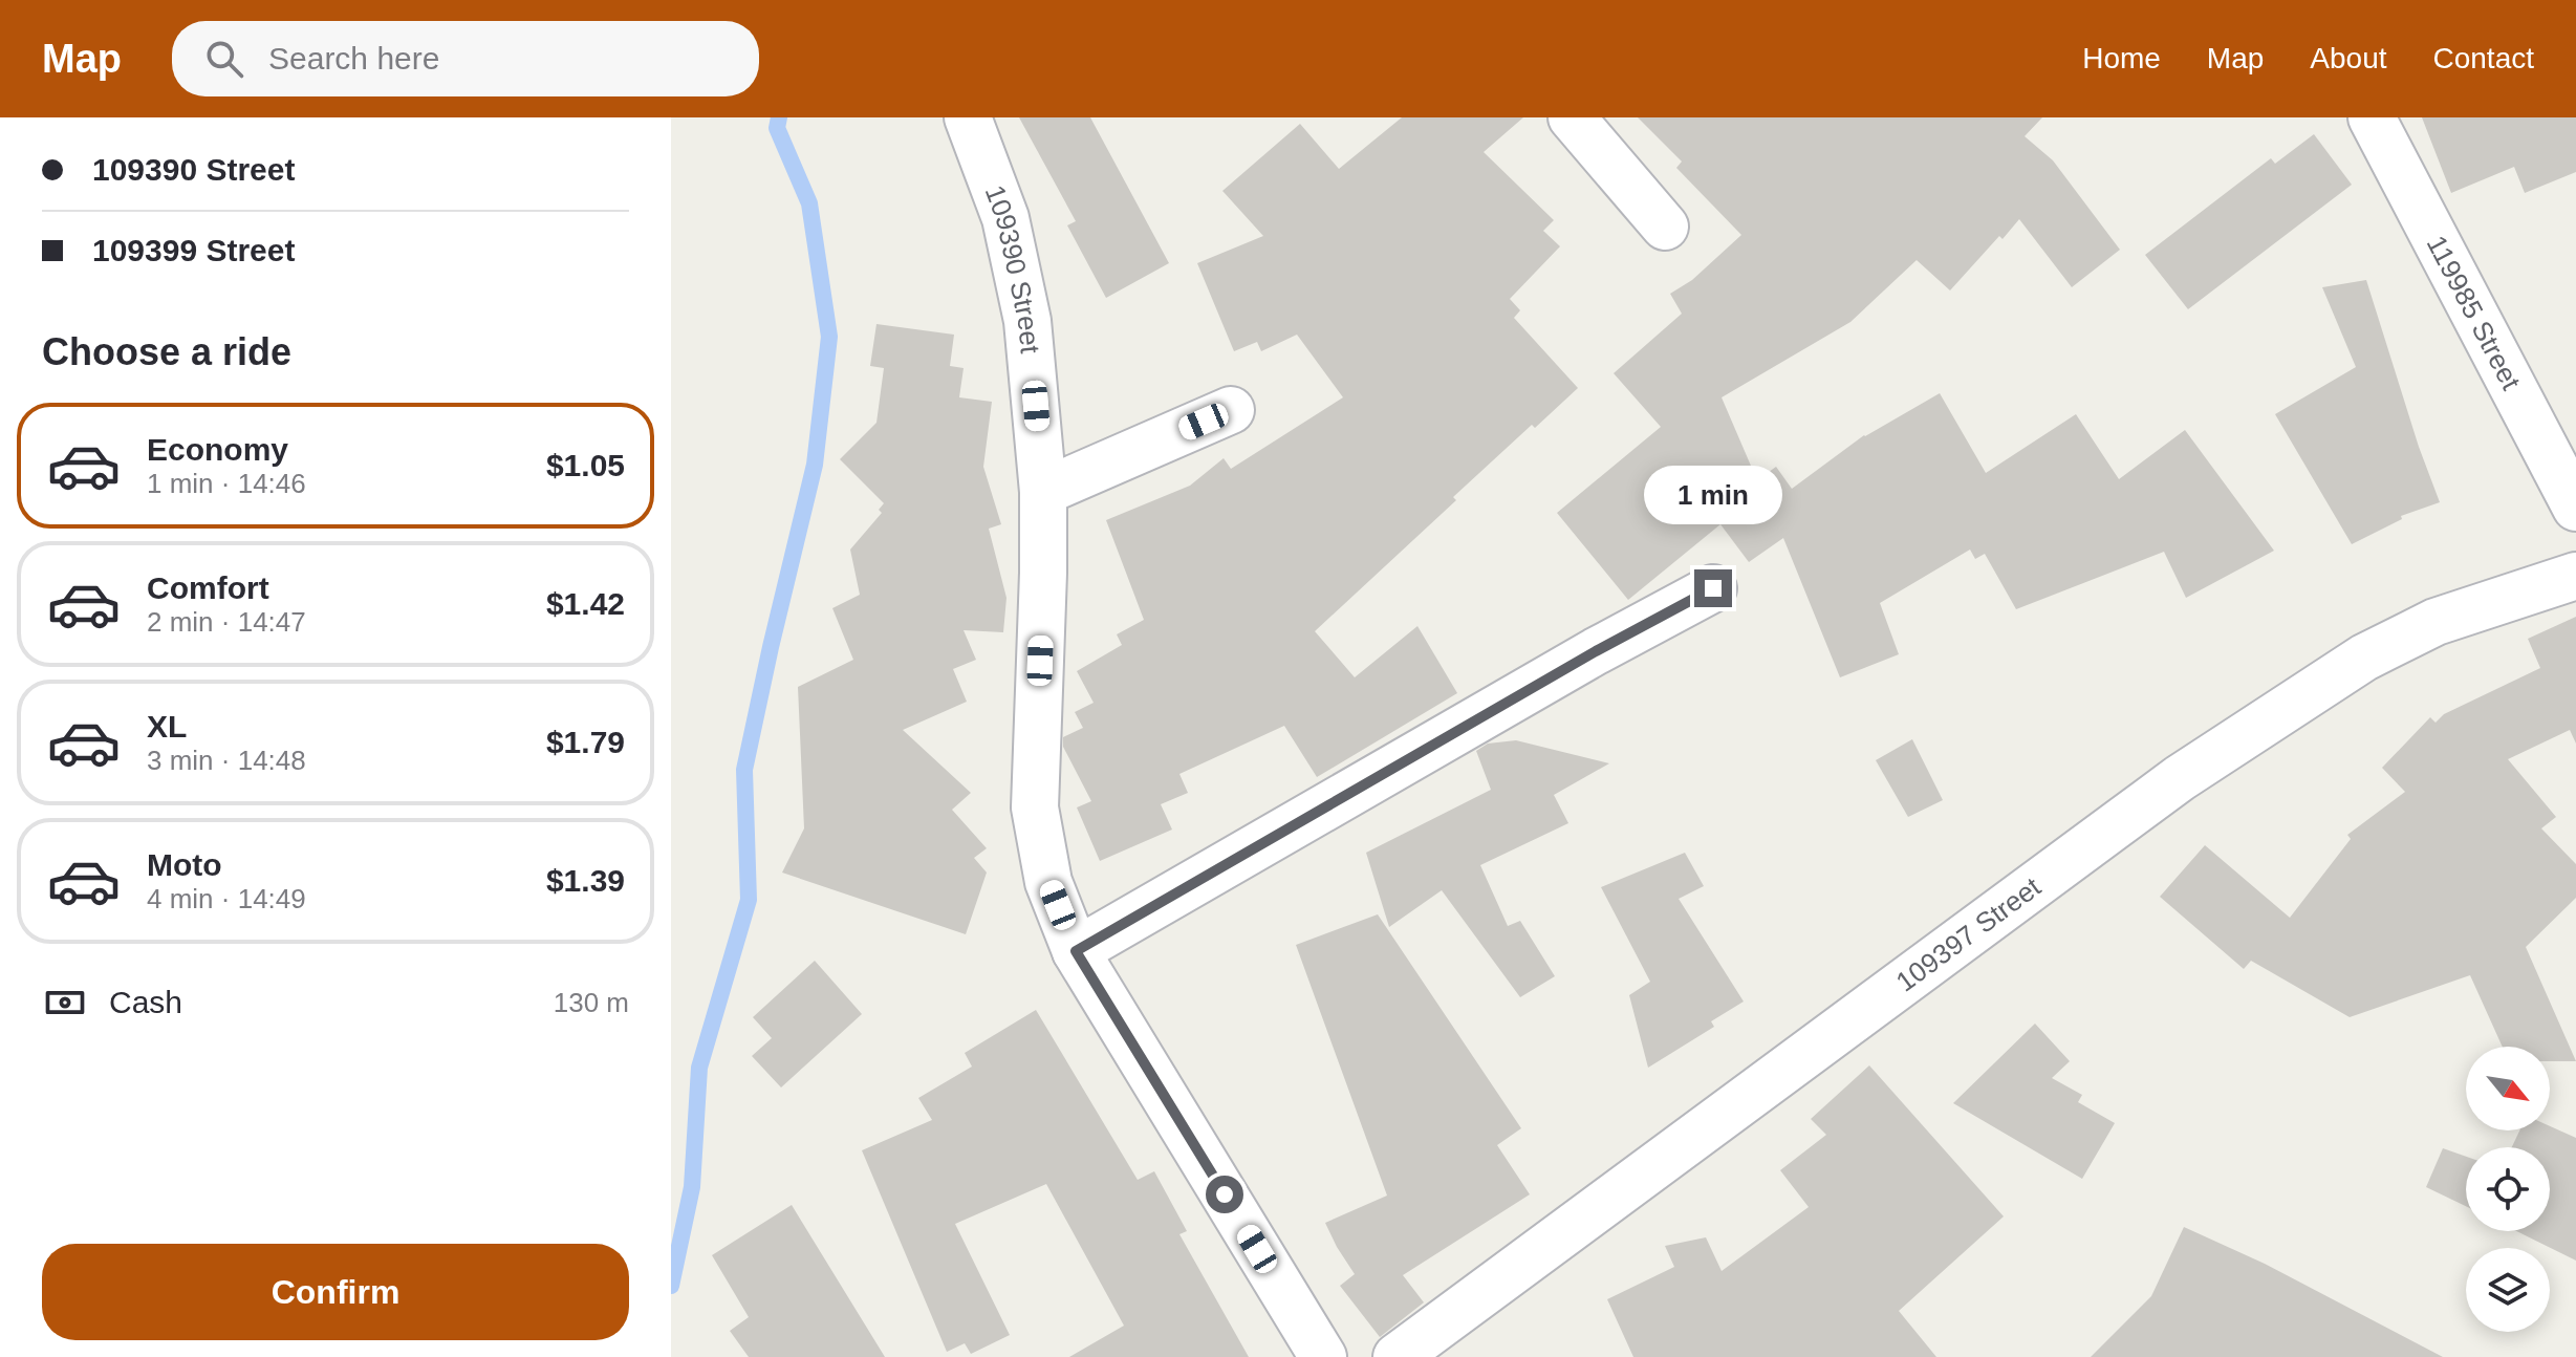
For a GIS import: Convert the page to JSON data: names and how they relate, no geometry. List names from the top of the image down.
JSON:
{
  "streets": {
    "street": ["109390 Street", "119985 Street", "109397 Street"]
  },
  "north": "bottom right",
  "page": {
    "header": "Map",
    "search": "Search here",
    "nav": [
      "Home",
      "Map",
      "About",
      "Contact"
    ],
    "banner": ["109390 Street", "109399 Street"],
    "heading": "Choose a ride",
    "list": [
      {
        "name": "Economy",
        "note": "1 min · 14:46",
        "value": "$1.05"
      },
      {
        "name": "Comfort",
        "note": "2 min · 14:47",
        "value": "$1.42"
      },
      {
        "name": "XL",
        "note": "3 min · 14:48",
        "value": "$1.79"
      },
      {
        "name": "Moto",
        "note": "4 min · 14:49",
        "value": "$1.39"
      }
    ],
    "bubble": "1 min",
    "pay": ["Cash", "130 m"],
    "buttons": "Confirm"
  }
}
